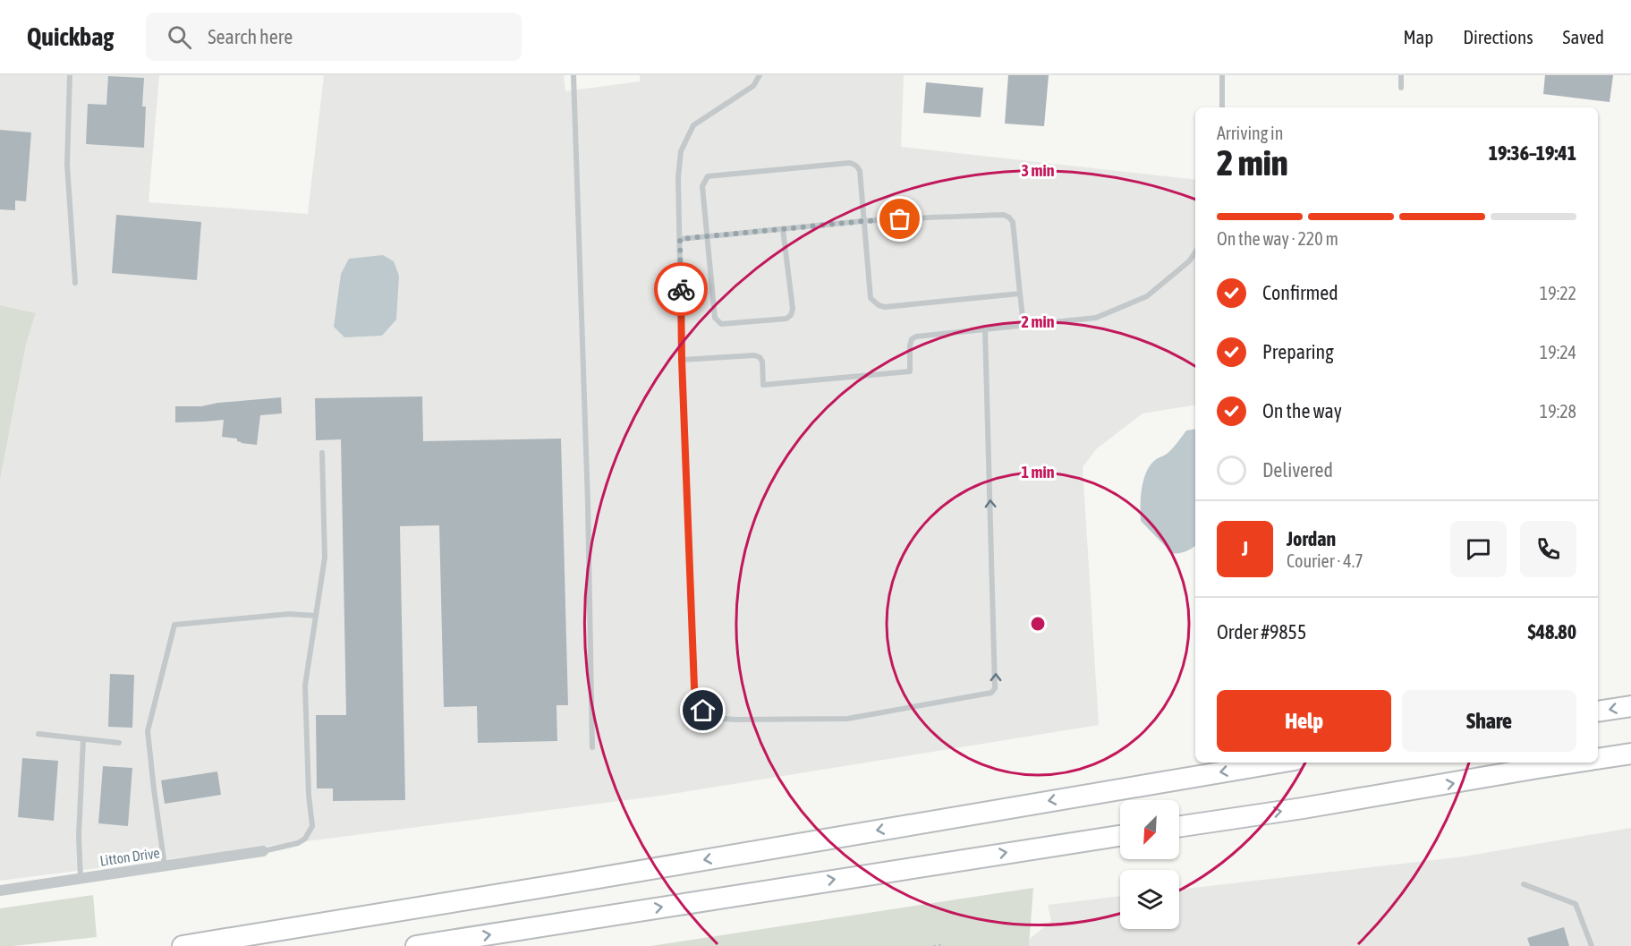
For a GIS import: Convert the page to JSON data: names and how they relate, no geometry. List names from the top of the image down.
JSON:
{
  "streets": {
    "street": ["Litton Drive"]
  },
  "north": "bottom left",
  "page": {
    "header": "Quickbag",
    "search": "Search here",
    "nav": ["Map", "Directions", "Saved"],
    "heading": ["2 min", "Arriving in", "19:36–19:41"],
    "panel": [
      "Jordan",
      "Courier · 4.7",
      "Order #9855",
      "$48.80"
    ],
    "bar": "On the way · 220 m",
    "list": [
      ["Confirmed", "19:22"],
      ["Preparing", "19:24"],
      ["On the way", "19:28"],
      "Delivered"
    ],
    "round": "J",
    "buttons": ["Help", "Share"]
  },
  "rings": ["3 min", "2 min", "1 min"]
}
